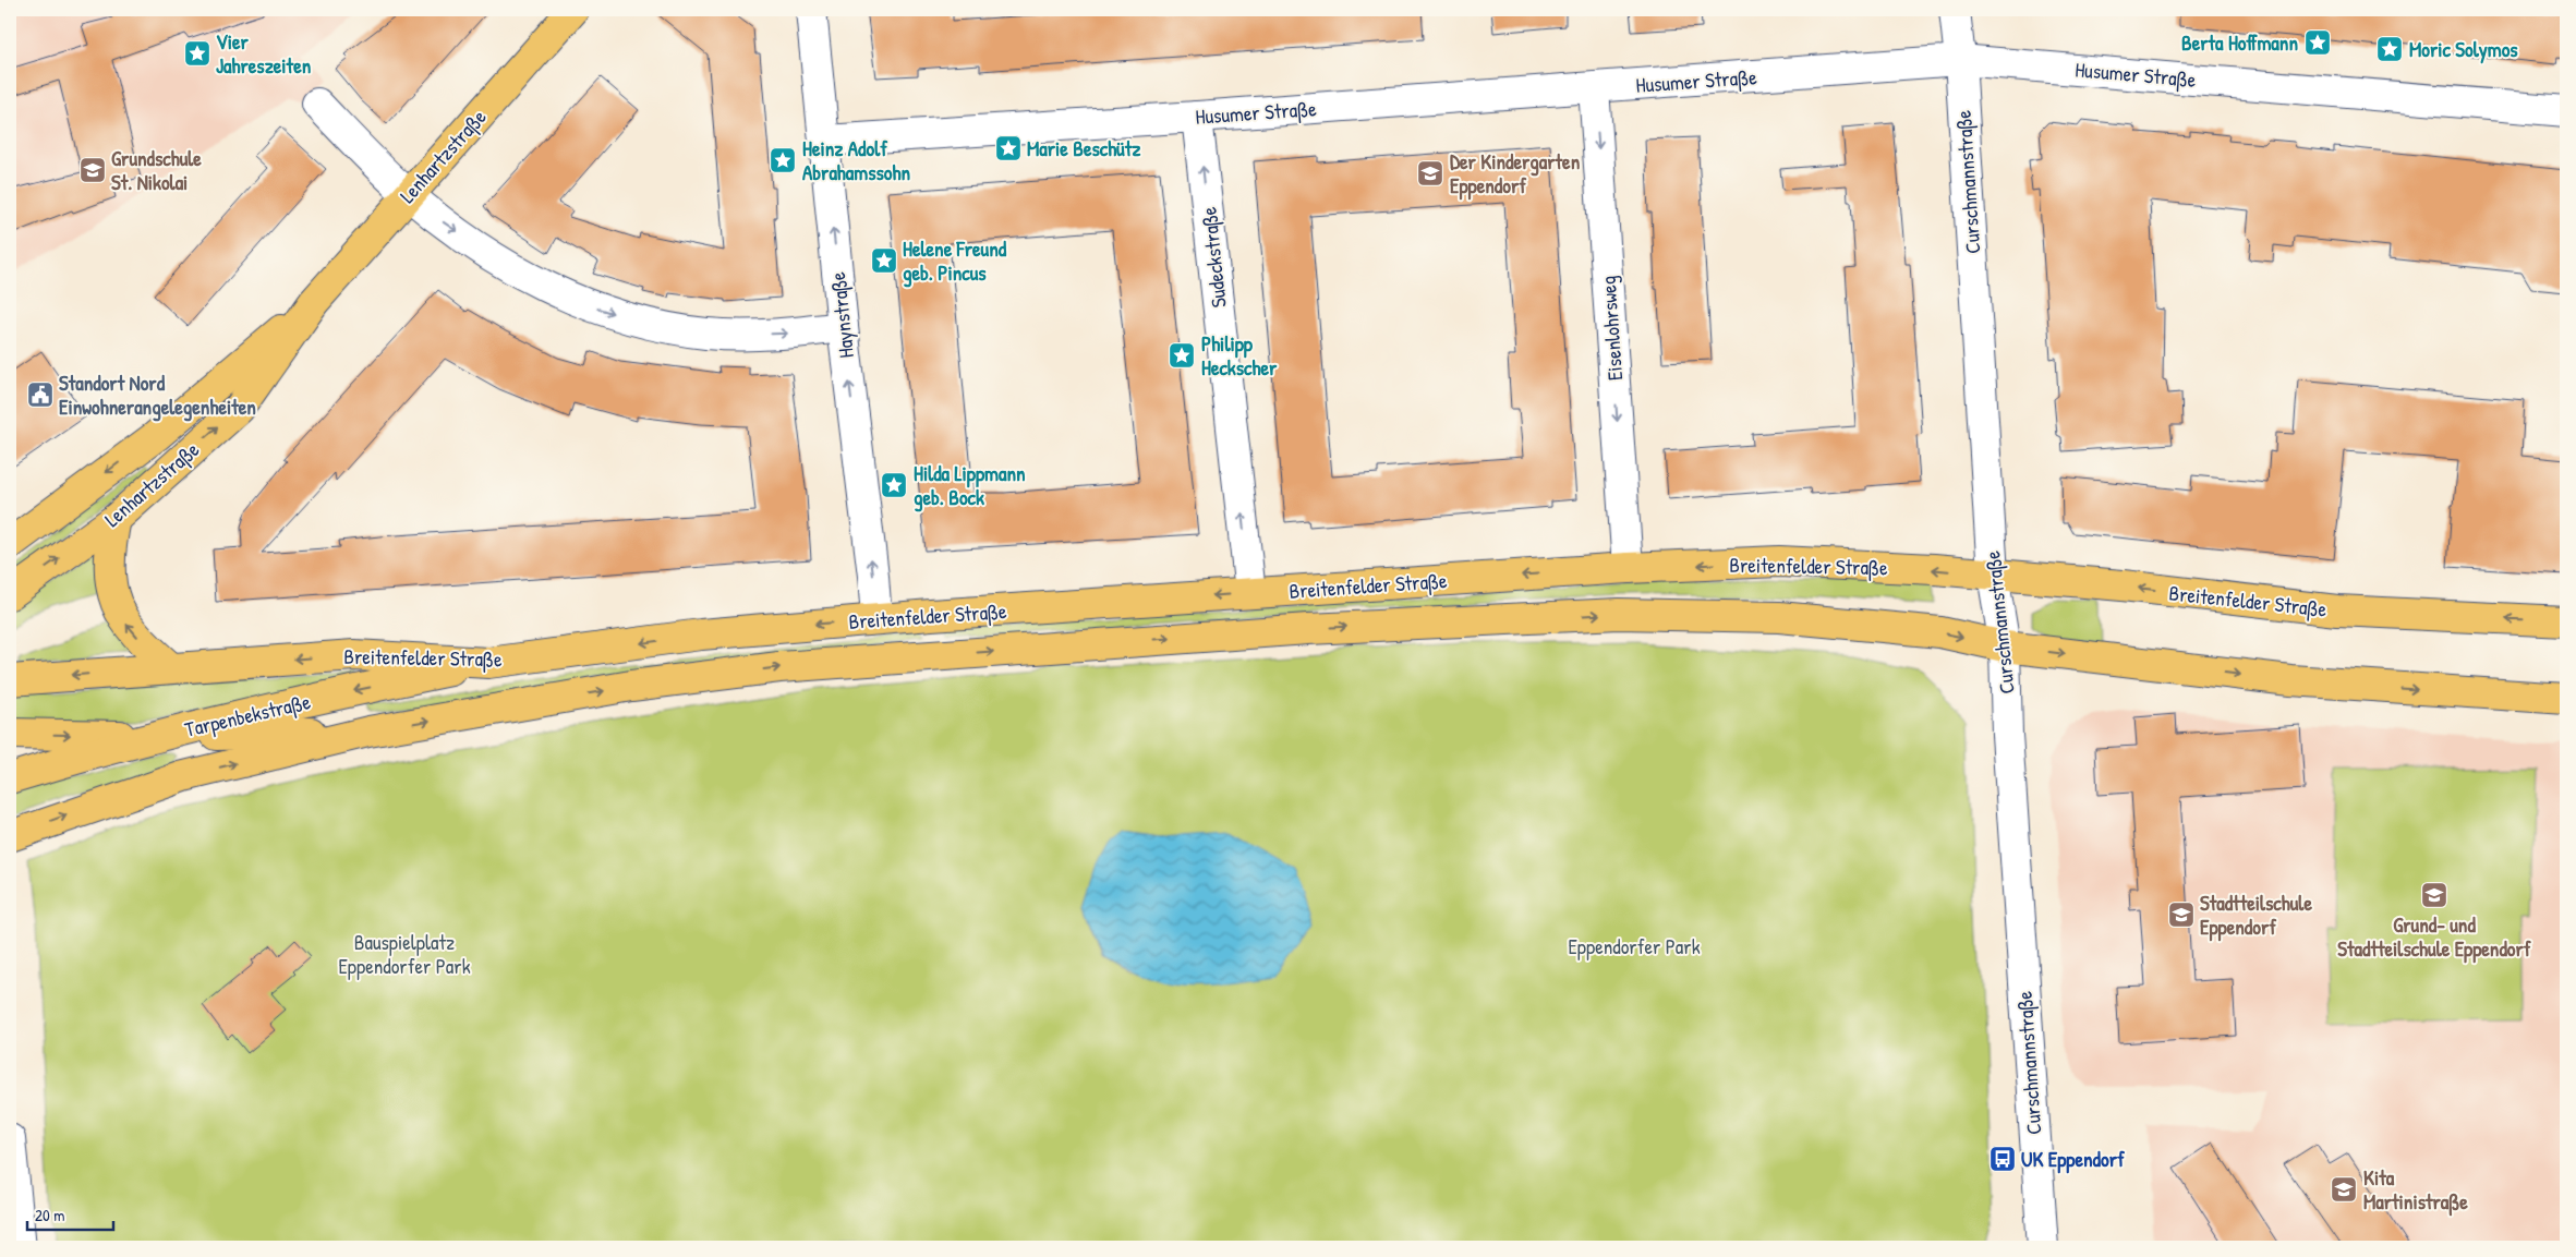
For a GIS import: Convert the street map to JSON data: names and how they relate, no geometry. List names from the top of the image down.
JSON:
{
  "streets": {
    "main road": ["Lenhartzstraße", "Breitenfelder Straße", "Tarpenbekstraße"],
    "street": [
      "Husumer Straße",
      "Curschmannstraße",
      "Sudeckstraße",
      "Haynstraße",
      "Eisenlohrsweg"
    ]
  },
  "crossings": [
    ["Husumer Straße", "Curschmannstraße"],
    ["Husumer Straße", "Sudeckstraße"],
    ["Husumer Straße", "Haynstraße"],
    ["Husumer Straße", "Eisenlohrsweg"],
    ["Curschmannstraße", "Breitenfelder Straße"],
    ["Sudeckstraße", "Breitenfelder Straße"],
    ["Haynstraße", "Breitenfelder Straße"],
    ["Eisenlohrsweg", "Breitenfelder Straße"],
    ["Breitenfelder Straße", "Tarpenbekstraße"]
  ],
  "one_way": ["Sudeckstraße", "Haynstraße", "Eisenlohrsweg"],
  "parks": ["Bauspielplatz Eppendorfer Park", "Eppendorfer Park"],
  "places": {
    "place": [
      "Berta Hoffmann",
      "Moric Solymos",
      "Vier Jahreszeiten",
      "Marie Beschütz",
      "Heinz Adolf Abrahamssohn",
      "Helene Freund geb. Pincus",
      "Philipp Heckscher",
      "Hilda Lippmann geb. Bock"
    ],
    "school or university": [
      "Grundschule St. Nikolai",
      "Der Kindergarten Eppendorf",
      "Grund- und Stadtteilschule Eppendorf",
      "Stadtteilschule Eppendorf",
      "Kita Martinistraße"
    ],
    "public building": ["Standort Nord Einwohnerangelegenheiten"],
    "bus stop": ["UK Eppendorf"]
  },
  "scale_bar": "20 m"
}
